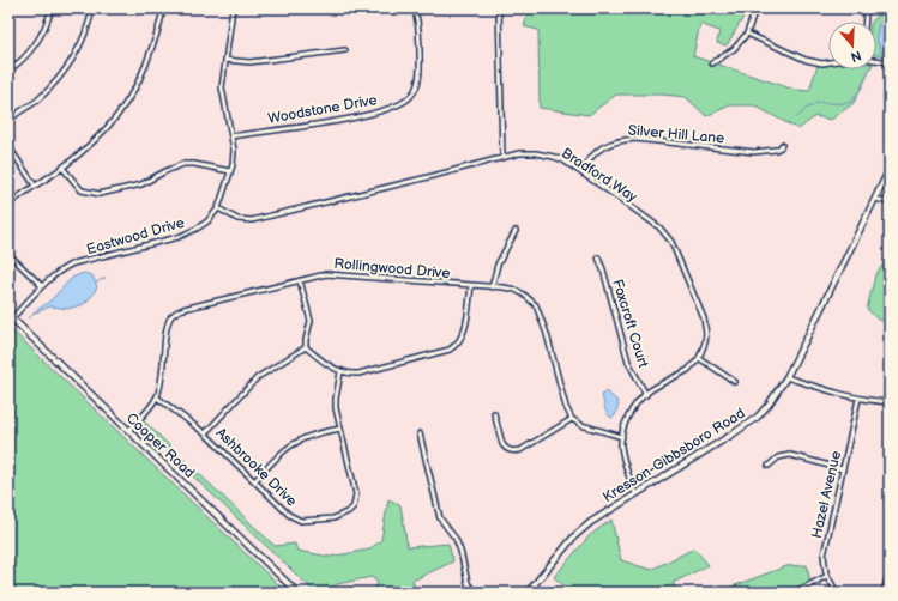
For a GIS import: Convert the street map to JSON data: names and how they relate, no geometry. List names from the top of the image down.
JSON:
{
  "streets": {
    "street": [
      "Woodstone Drive",
      "Silver Hill Lane",
      "Bradford Way",
      "Eastwood Drive",
      "Rollingwood Drive",
      "Foxcroft Court",
      "Cooper Road",
      "Kresson-Gibbsboro Road",
      "Ashbrooke Drive",
      "Hazel Avenue"
    ]
  },
  "crossings": [
    ["Woodstone Drive", "Eastwood Drive"],
    ["Silver Hill Lane", "Bradford Way"],
    ["Bradford Way", "Eastwood Drive"],
    ["Eastwood Drive", "Cooper Road"],
    ["Rollingwood Drive", "Cooper Road"],
    ["Rollingwood Drive", "Ashbrooke Drive"]
  ],
  "north": "bottom"
}
